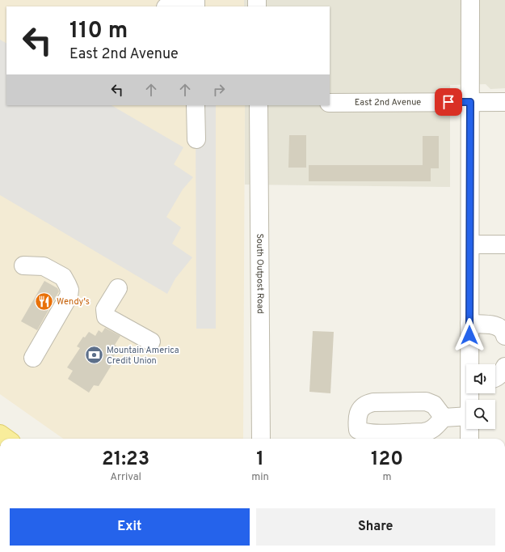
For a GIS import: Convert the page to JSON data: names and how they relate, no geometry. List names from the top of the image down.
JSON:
{
  "streets": {
    "street": ["East 2nd Avenue", "South Outpost Road"]
  },
  "places": {
    "restaurant": ["Wendy's"],
    "bank": ["Mountain America Credit Union"]
  },
  "page": {
    "turn": ["110 m", "East 2nd Avenue"],
    "eta": [
      "21:23",
      "Arrival",
      "1",
      "min",
      "120",
      "m"
    ],
    "buttons": ["Exit", "Share"]
  }
}
